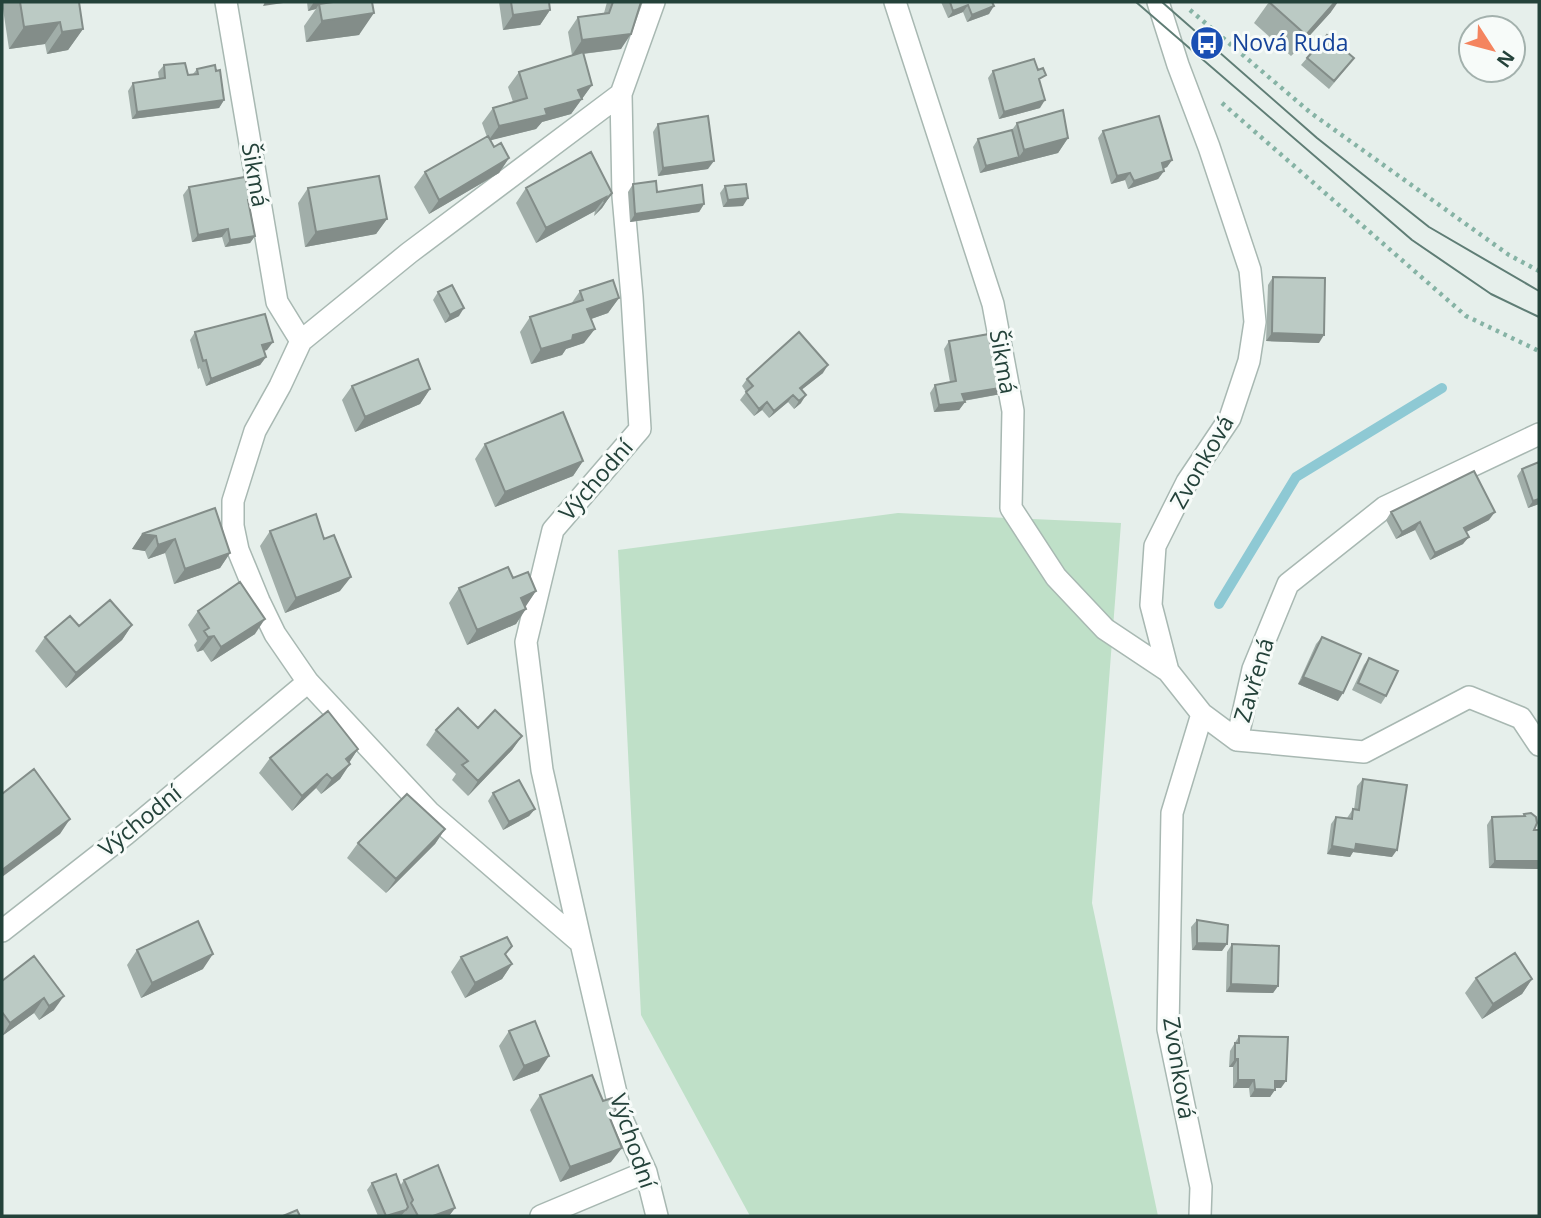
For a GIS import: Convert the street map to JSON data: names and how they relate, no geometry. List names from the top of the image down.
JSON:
{
  "streets": {
    "street": [
      "Šikmá",
      "Zvonková",
      "Východní",
      "Zavřená"
    ]
  },
  "crossings": [
    ["Šikmá", "Zvonková"],
    ["Zvonková", "Zavřená"]
  ],
  "places": {
    "bus stop": ["Nová Ruda"]
  },
  "north": "bottom right"
}
